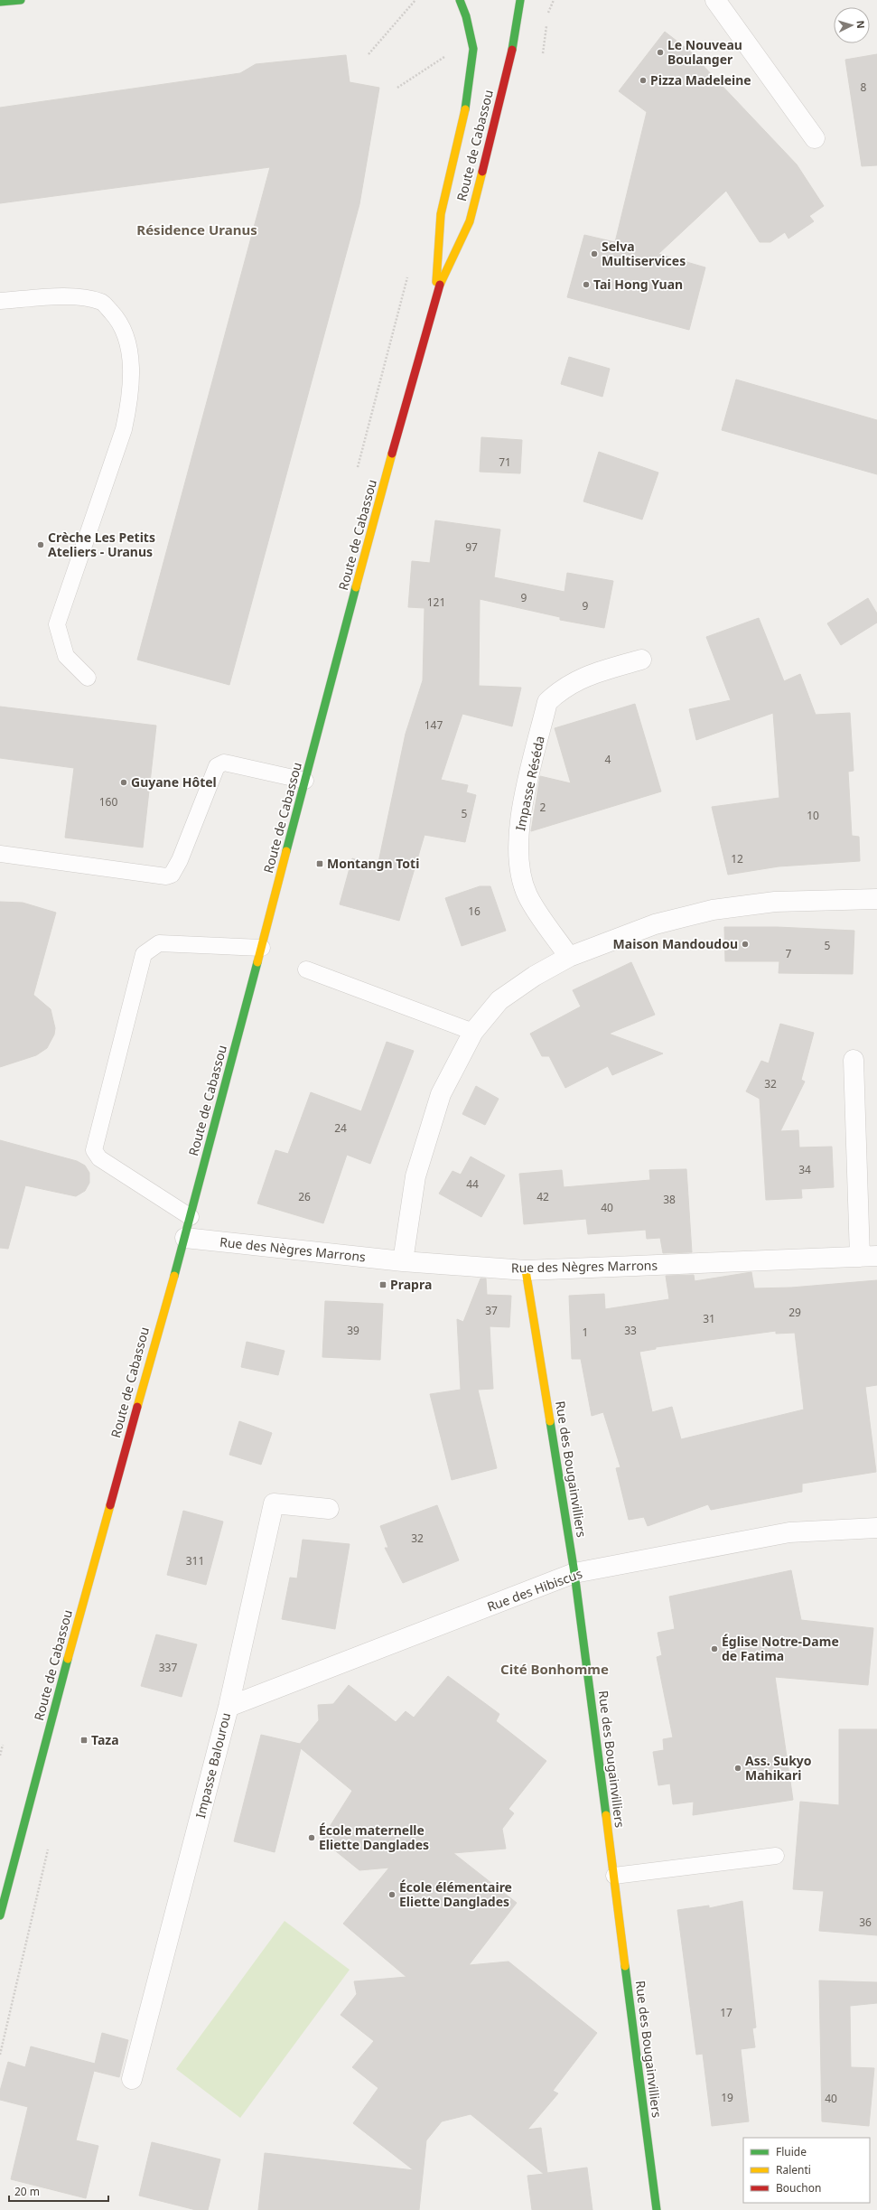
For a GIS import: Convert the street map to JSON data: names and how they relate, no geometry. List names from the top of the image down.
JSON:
{
  "streets": {
    "main road": ["Route de Cabassou", "Rue des Bougainvilliers"],
    "street": [
      "Impasse Réséda",
      "Rue des Nègres Marrons",
      "Rue des Hibiscus",
      "Impasse Balourou"
    ]
  },
  "crossings": [
    ["Route de Cabassou", "Rue des Nègres Marrons"],
    ["Rue des Nègres Marrons", "Rue des Bougainvilliers"],
    ["Rue des Bougainvilliers", "Rue des Hibiscus"],
    ["Rue des Hibiscus", "Impasse Balourou"]
  ],
  "districts": ["Résidence Uranus", "Cité Bonhomme"],
  "places": {
    "other": [
      "Le Nouveau Boulanger",
      "Pizza Madeleine",
      "Selva Multiservices",
      "Tai Hong Yuan",
      "Crèche Les Petits Ateliers - Uranus",
      "Guyane Hôtel",
      "Maison Mandoudou",
      "Église Notre-Dame de Fatima",
      "Ass. Sukyo Mahikari",
      "École maternelle Eliette Danglades",
      "École élémentaire Eliette Danglades"
    ],
    "transit": ["Montangn Toti", "Prapra", "Taza"]
  },
  "house_numbers": [
    "8",
    "71",
    "97",
    "9",
    "121",
    "9",
    "147",
    "4",
    "160",
    "2",
    "5",
    "10",
    "12",
    "16",
    "5",
    "7",
    "32",
    "24",
    "34",
    "44",
    "26",
    "42",
    "38",
    "40",
    "37",
    "29",
    "31",
    "39",
    "33",
    "1",
    "32",
    "311",
    "337",
    "36",
    "17",
    "19",
    "40"
  ],
  "legend": ["Fluide", "Ralenti", "Bouchon"],
  "scale_bar": "20 m",
  "north": "right"
}
